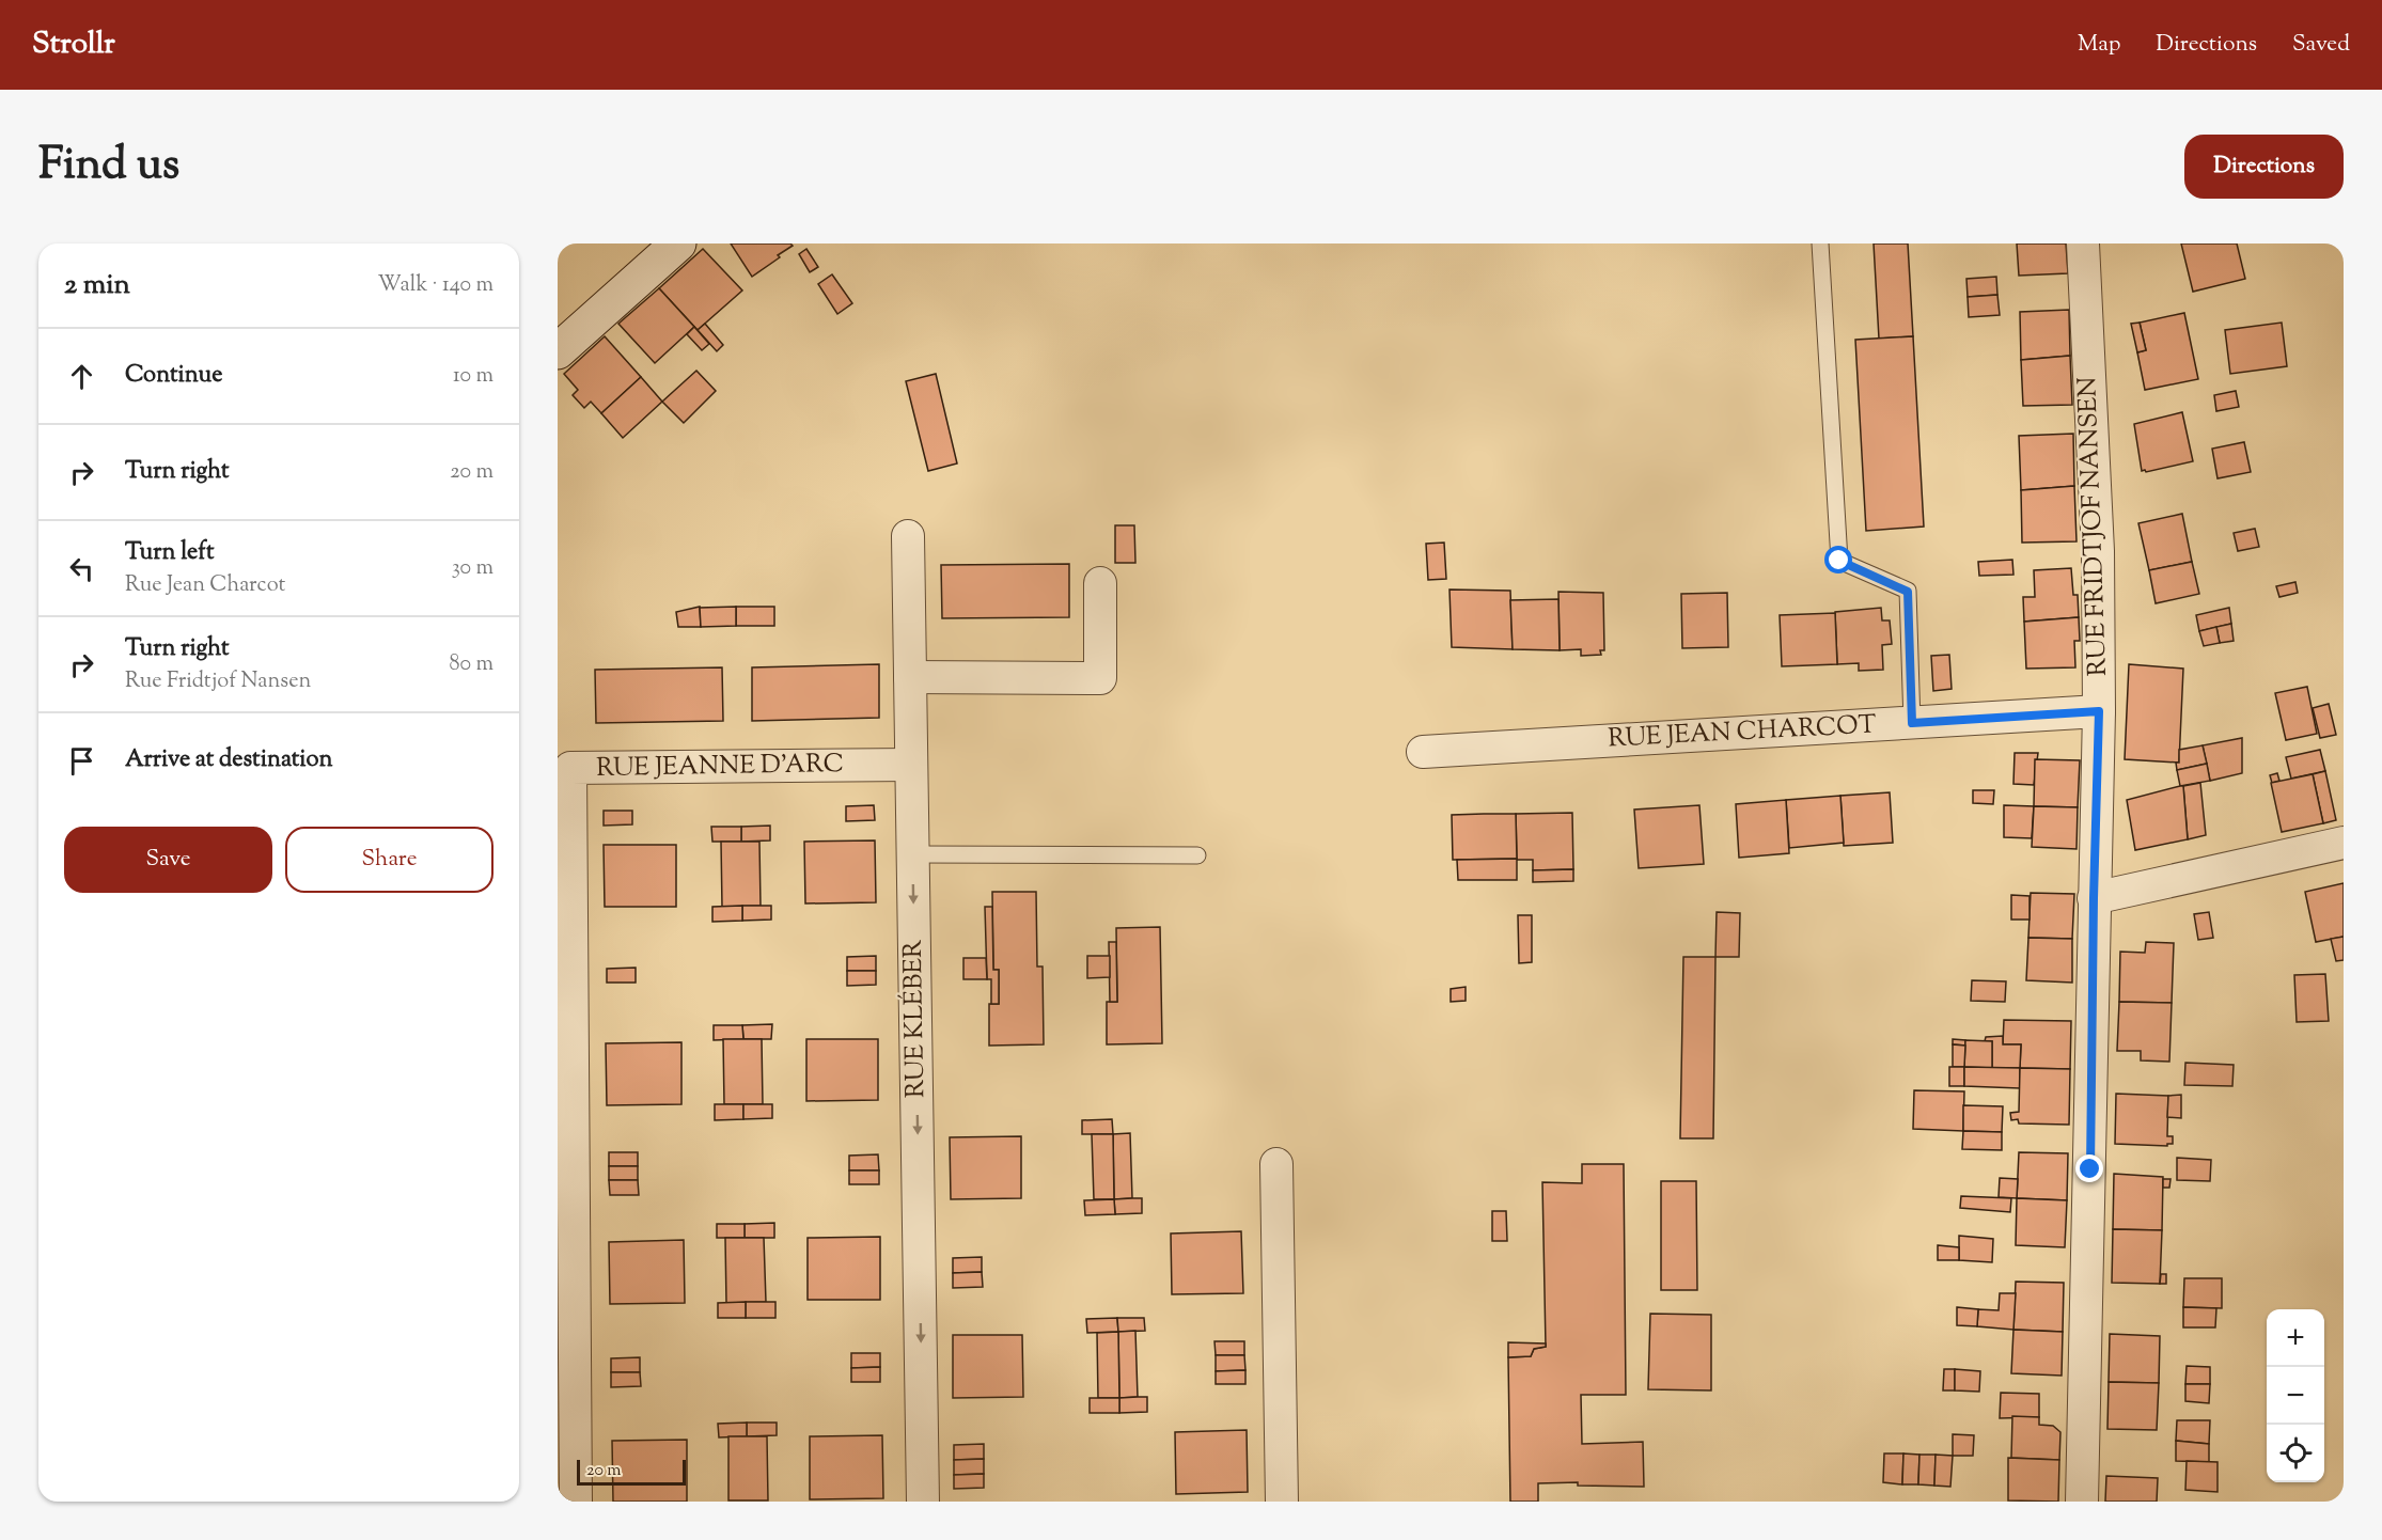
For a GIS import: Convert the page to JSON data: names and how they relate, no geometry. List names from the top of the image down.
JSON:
{
  "streets": {
    "street": [
      "RUE FRIDTJOF NANSEN",
      "RUE JEAN CHARCOT",
      "RUE JEANNE D'ARC",
      "RUE KLÉBER"
    ]
  },
  "crossings": [
    ["RUE FRIDTJOF NANSEN", "RUE JEAN CHARCOT"],
    ["RUE JEANNE D'ARC", "RUE KLÉBER"]
  ],
  "one_way": ["RUE KLÉBER"],
  "scale_bar": "20 m",
  "page": {
    "header": "Strollr",
    "nav": ["Map", "Directions", "Saved"],
    "title": "Find us",
    "buttons": [
      "Directions",
      ["Save", "Share"]
    ],
    "heading": ["2 min", "Walk · 140 m"],
    "list": [
      ["Continue", "10 m"],
      ["Turn right", "20 m"],
      ["Turn left", "Rue Jean Charcot", "30 m"],
      ["Turn right", "Rue Fridtjof Nansen", "80 m"],
      "Arrive at destination"
    ],
    "map_buttons": ["+", "−"],
    "scale": "20 m"
  }
}
